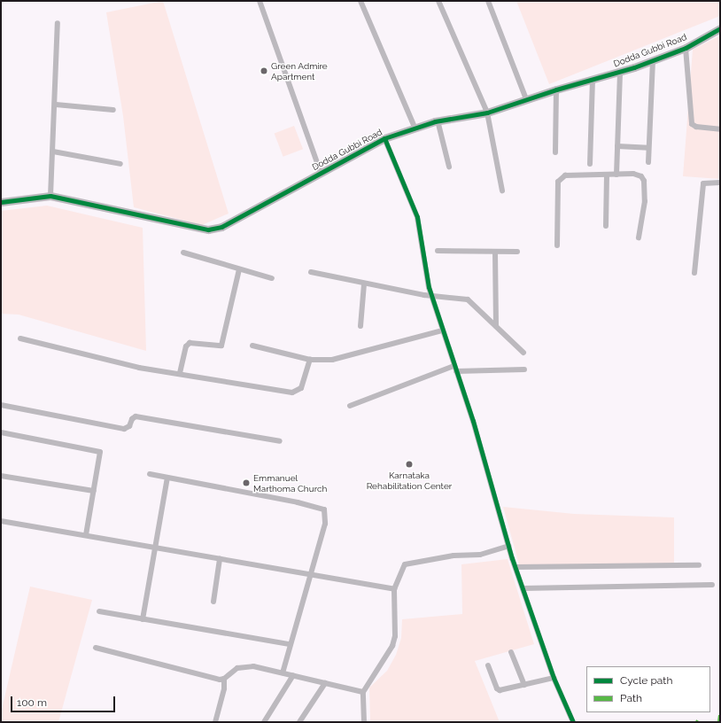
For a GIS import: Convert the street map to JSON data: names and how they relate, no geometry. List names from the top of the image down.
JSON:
{
  "streets": {
    "street": ["Dodda Gubbi Road"]
  },
  "places": ["Green Admire Apartment", "Karnataka Rehabilitation Center", "Emmanuel Marthoma Church"],
  "legend": ["Cycle path", "Path"],
  "scale_bar": "100 m"
}
